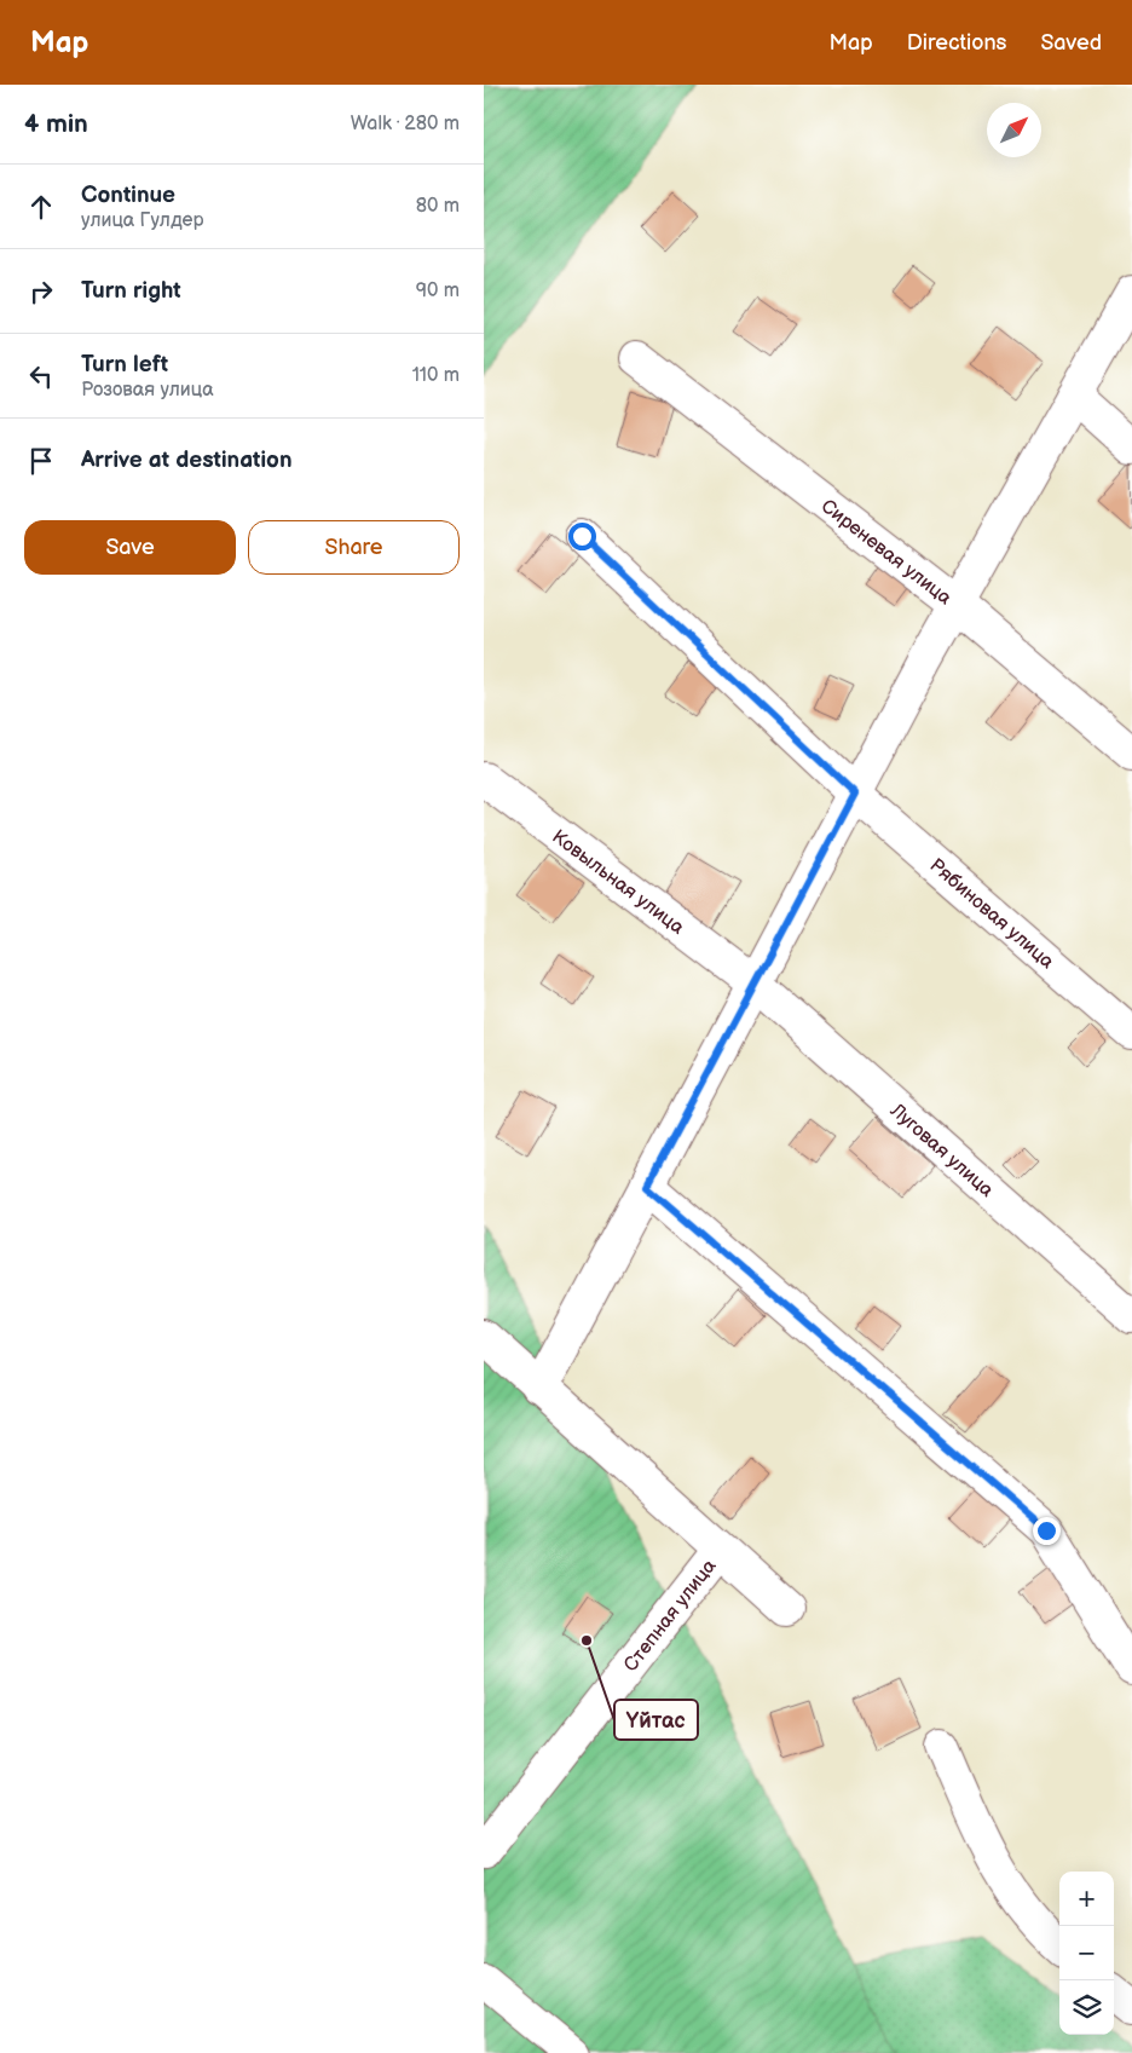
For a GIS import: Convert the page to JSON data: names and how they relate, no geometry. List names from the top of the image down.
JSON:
{
  "streets": {
    "street": [
      "Сиреневая улица",
      "Ковыльная улица",
      "Рябиновая улица",
      "Луговая улица",
      "Степная улица"
    ]
  },
  "crossings": [
    ["Ковыльная улица", "Луговая улица"]
  ],
  "places": ["Үйтас"],
  "north": "top right",
  "page": {
    "header": "Map",
    "nav": ["Map", "Directions", "Saved"],
    "heading": ["4 min", "Walk · 280 m"],
    "list": [
      ["Continue", "улица Гулдер", "80 m"],
      ["Turn right", "90 m"],
      ["Turn left", "Розовая улица", "110 m"],
      "Arrive at destination"
    ],
    "buttons": ["Save", "Share"],
    "map_buttons": ["+", "−"]
  }
}
